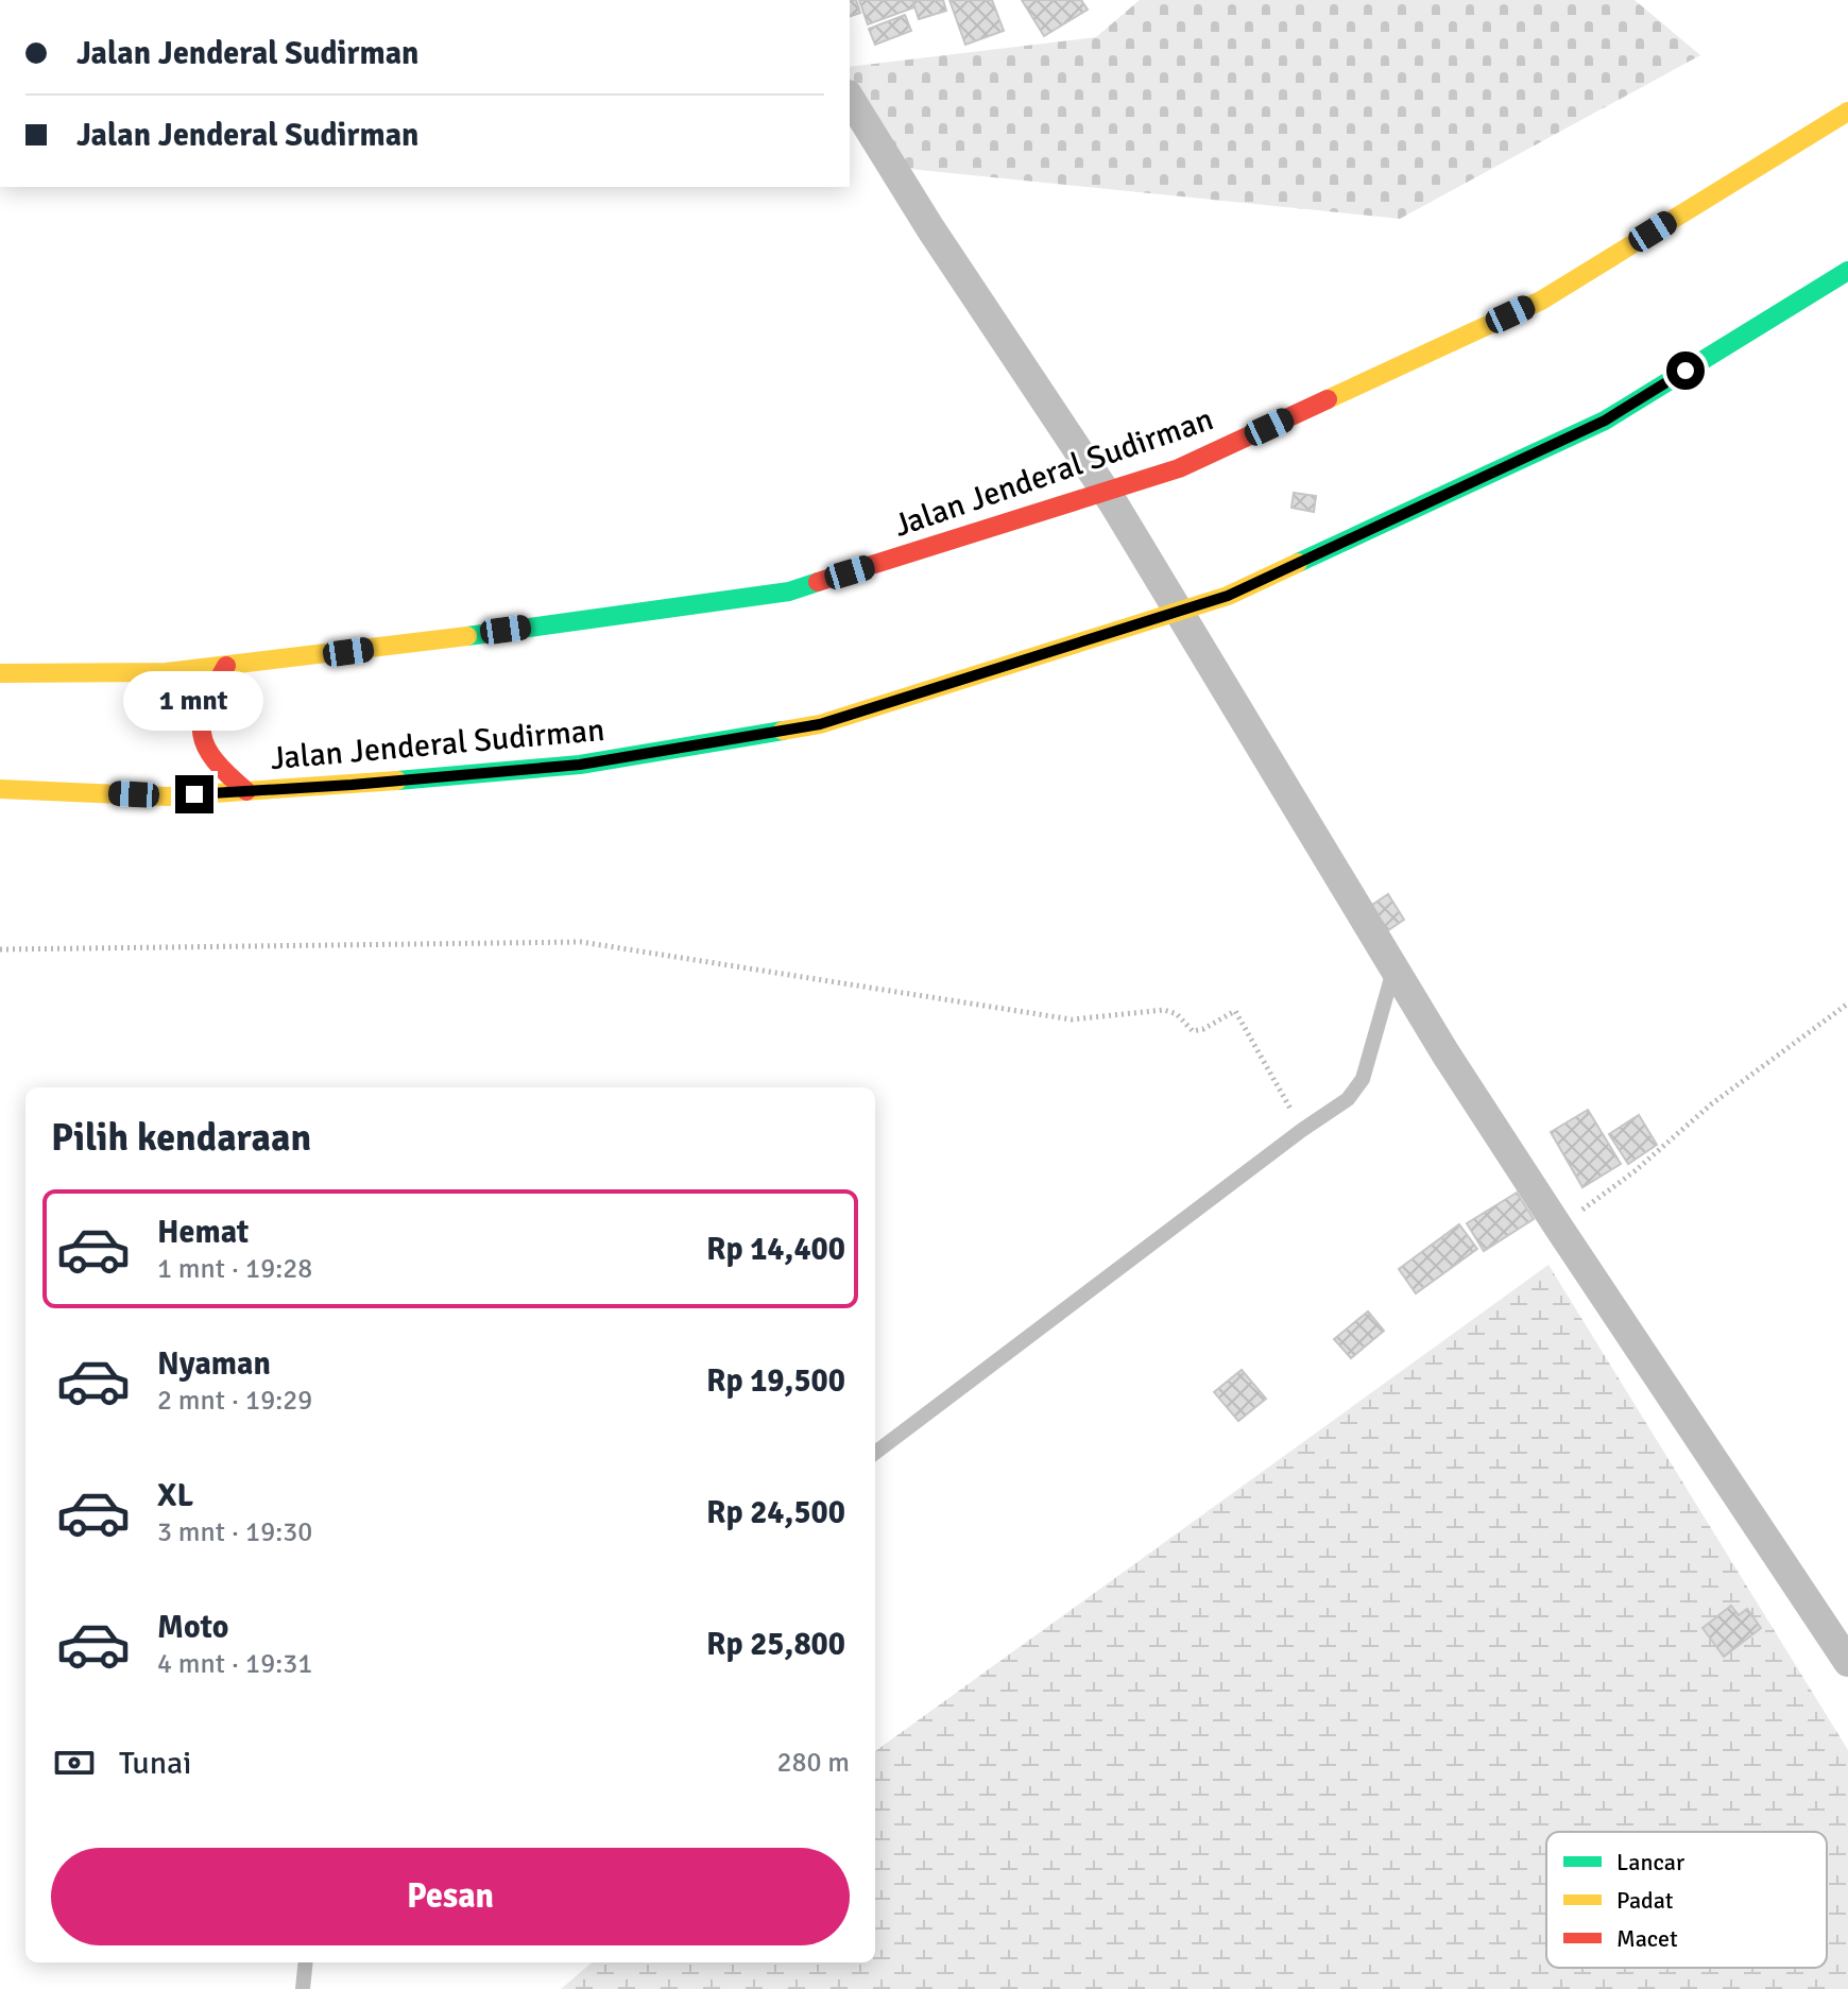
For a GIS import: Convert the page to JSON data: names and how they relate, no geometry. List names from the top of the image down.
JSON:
{
  "streets": {
    "main road": ["Jalan Jenderal Sudirman"]
  },
  "legend": ["Lancar", "Padat", "Macet"],
  "page": {
    "banner": ["Jalan Jenderal Sudirman", "Jalan Jenderal Sudirman"],
    "bubble": "1 mnt",
    "heading": "Pilih kendaraan",
    "list": [
      {
        "name": "Hemat",
        "note": "1 mnt · 19:28",
        "value": "Rp 14,400"
      },
      {
        "name": "Nyaman",
        "note": "2 mnt · 19:29",
        "value": "Rp 19,500"
      },
      {
        "name": "XL",
        "note": "3 mnt · 19:30",
        "value": "Rp 24,500"
      },
      {
        "name": "Moto",
        "note": "4 mnt · 19:31",
        "value": "Rp 25,800"
      }
    ],
    "pay": ["Tunai", "280 m"],
    "buttons": "Pesan"
  }
}
